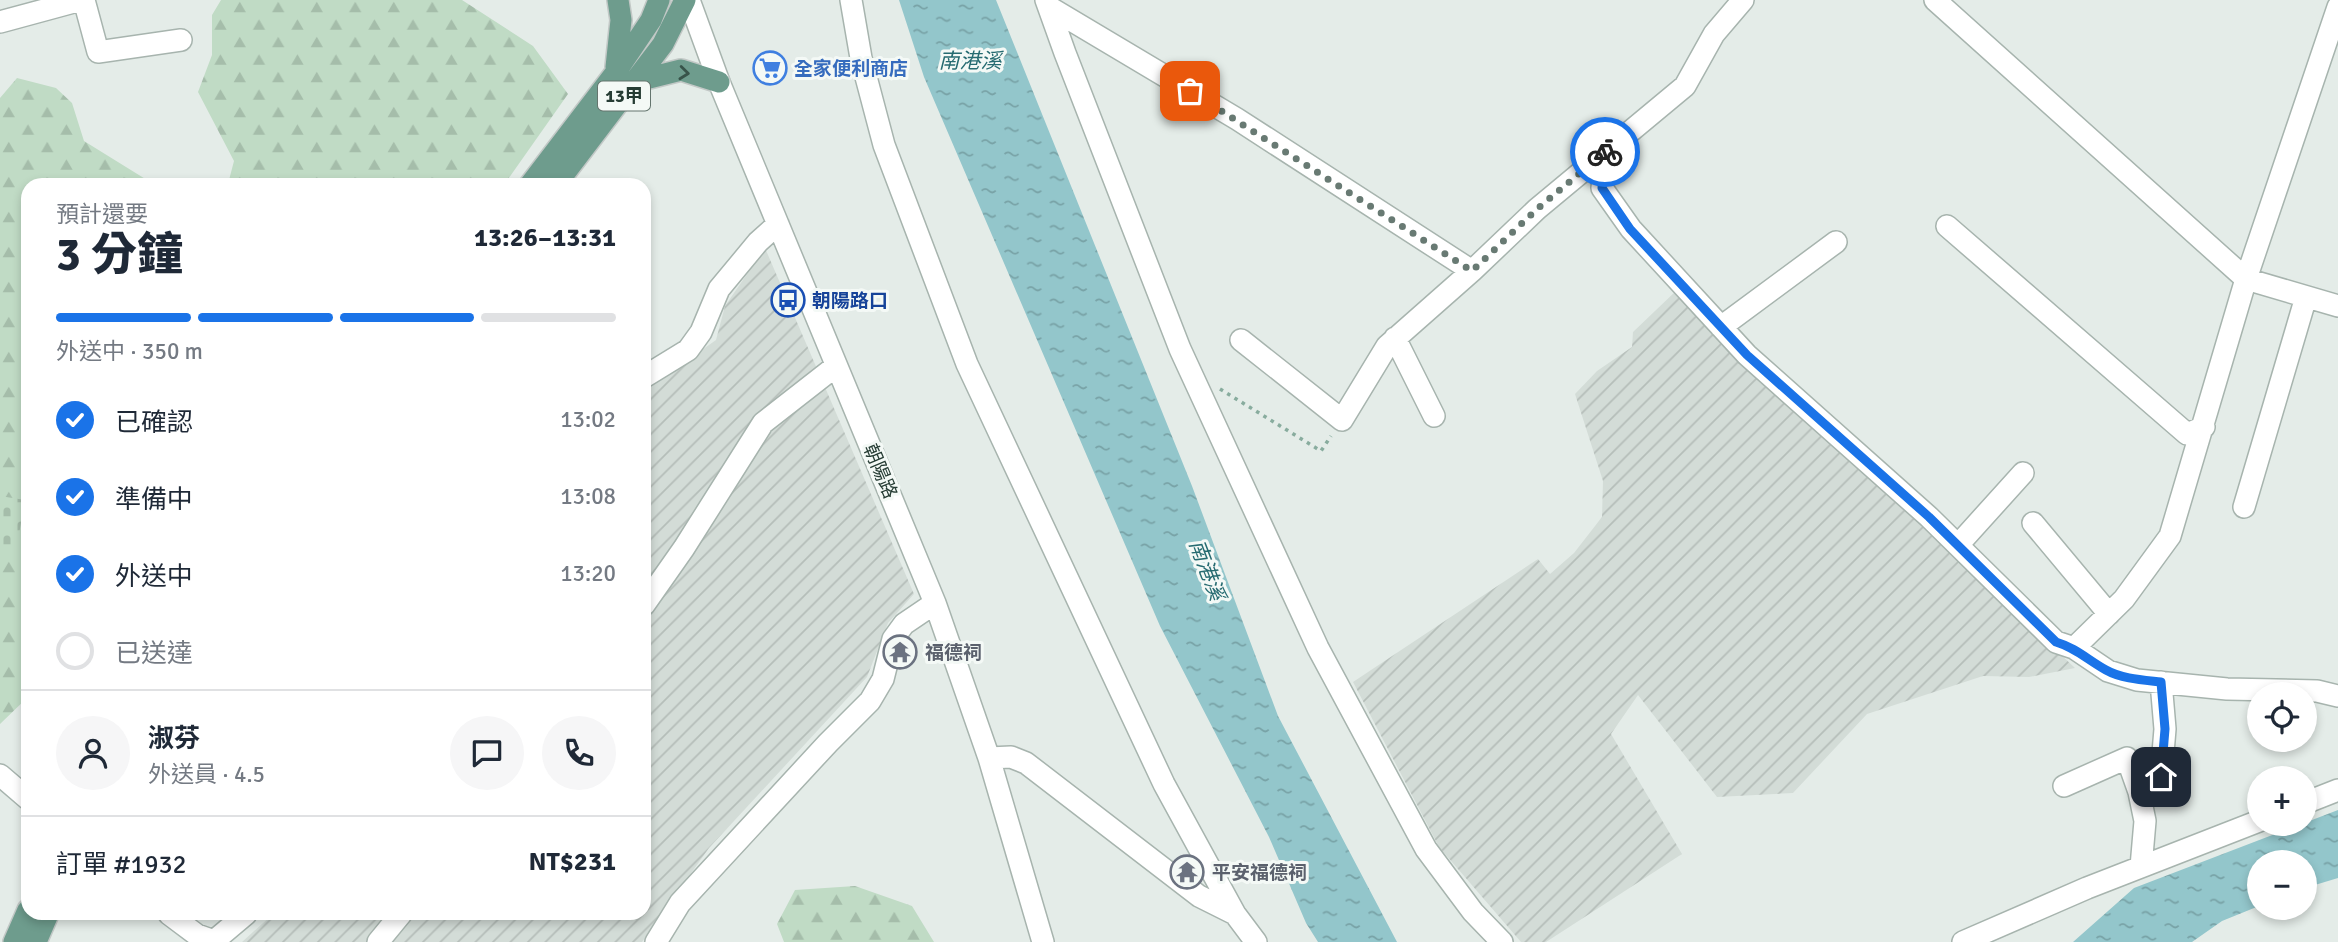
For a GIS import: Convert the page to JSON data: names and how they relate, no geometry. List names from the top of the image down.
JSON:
{
  "streets": {
    "main road": ["13甲"],
    "street": ["朝陽路"]
  },
  "crossings": [
    ["13甲", "朝陽路"]
  ],
  "water": ["南港溪"],
  "places": {
    "supermarket": ["全家便利商店"],
    "bus stop": ["朝陽路口"],
    "temple": ["福德祠", "平安福德祠"]
  },
  "page": {
    "heading": ["3 分鐘", "預計還要", "13:26–13:31"],
    "panel": [
      "淑芬",
      "外送員 · 4.5",
      "訂單 #1932",
      "NT$231"
    ],
    "bar": "外送中 · 350 m",
    "list": [
      ["已確認", "13:02"],
      ["準備中", "13:08"],
      ["外送中", "13:20"],
      "已送達"
    ],
    "map_buttons": ["+", "−"]
  }
}
